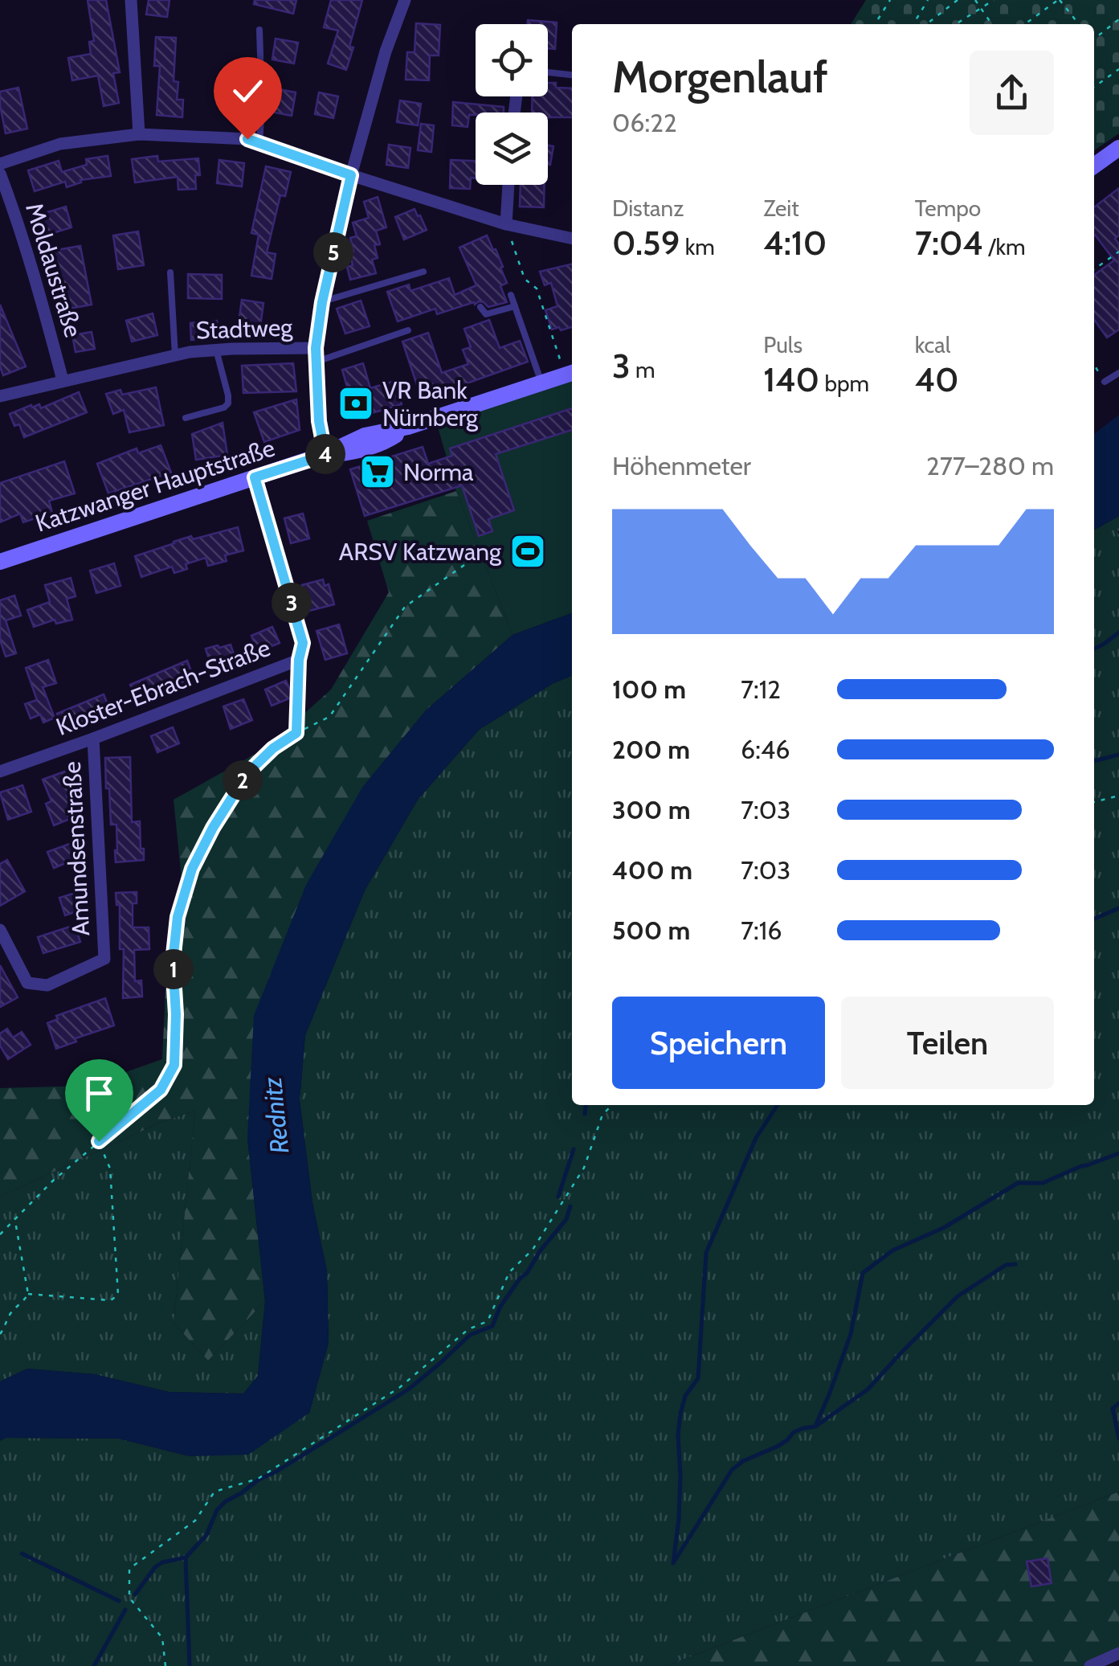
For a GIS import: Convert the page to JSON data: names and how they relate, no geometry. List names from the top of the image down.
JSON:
{
  "streets": {
    "main road": ["Katzwanger Hauptstraße"],
    "street": [
      "Moldaustraße",
      "Stadtweg",
      "Kloster-Ebrach-Straße",
      "Amundsenstraße"
    ]
  },
  "crossings": [
    ["Moldaustraße", "Stadtweg"],
    ["Katzwanger Hauptstraße", "Kloster-Ebrach-Straße"],
    ["Kloster-Ebrach-Straße", "Amundsenstraße"]
  ],
  "water": ["Rednitz"],
  "places": {
    "bank": ["VR Bank Nürnberg"],
    "supermarket": ["Norma"],
    "sports": ["ARSV Katzwang"]
  },
  "page": {
    "heading": ["Morgenlauf", "06:22"],
    "stats": [
      ["Distanz", "0.59 km"],
      ["Zeit", "4:10"],
      ["Tempo", "7:04 /km"],
      ["3 m"],
      ["Puls", "140 bpm"],
      ["kcal", "40"]
    ],
    "pins": [
      "5",
      "4",
      "3",
      "2",
      "1"
    ],
    "chart": ["Höhenmeter", "277–280 m"],
    "list": [
      {
        "name": "100 m",
        "note": "7:12"
      },
      {
        "name": "200 m",
        "note": "6:46"
      },
      {
        "name": "300 m",
        "note": "7:03"
      },
      {
        "name": "400 m",
        "note": "7:03"
      },
      {
        "name": "500 m",
        "note": "7:16"
      }
    ],
    "buttons": ["Speichern", "Teilen"]
  }
}
